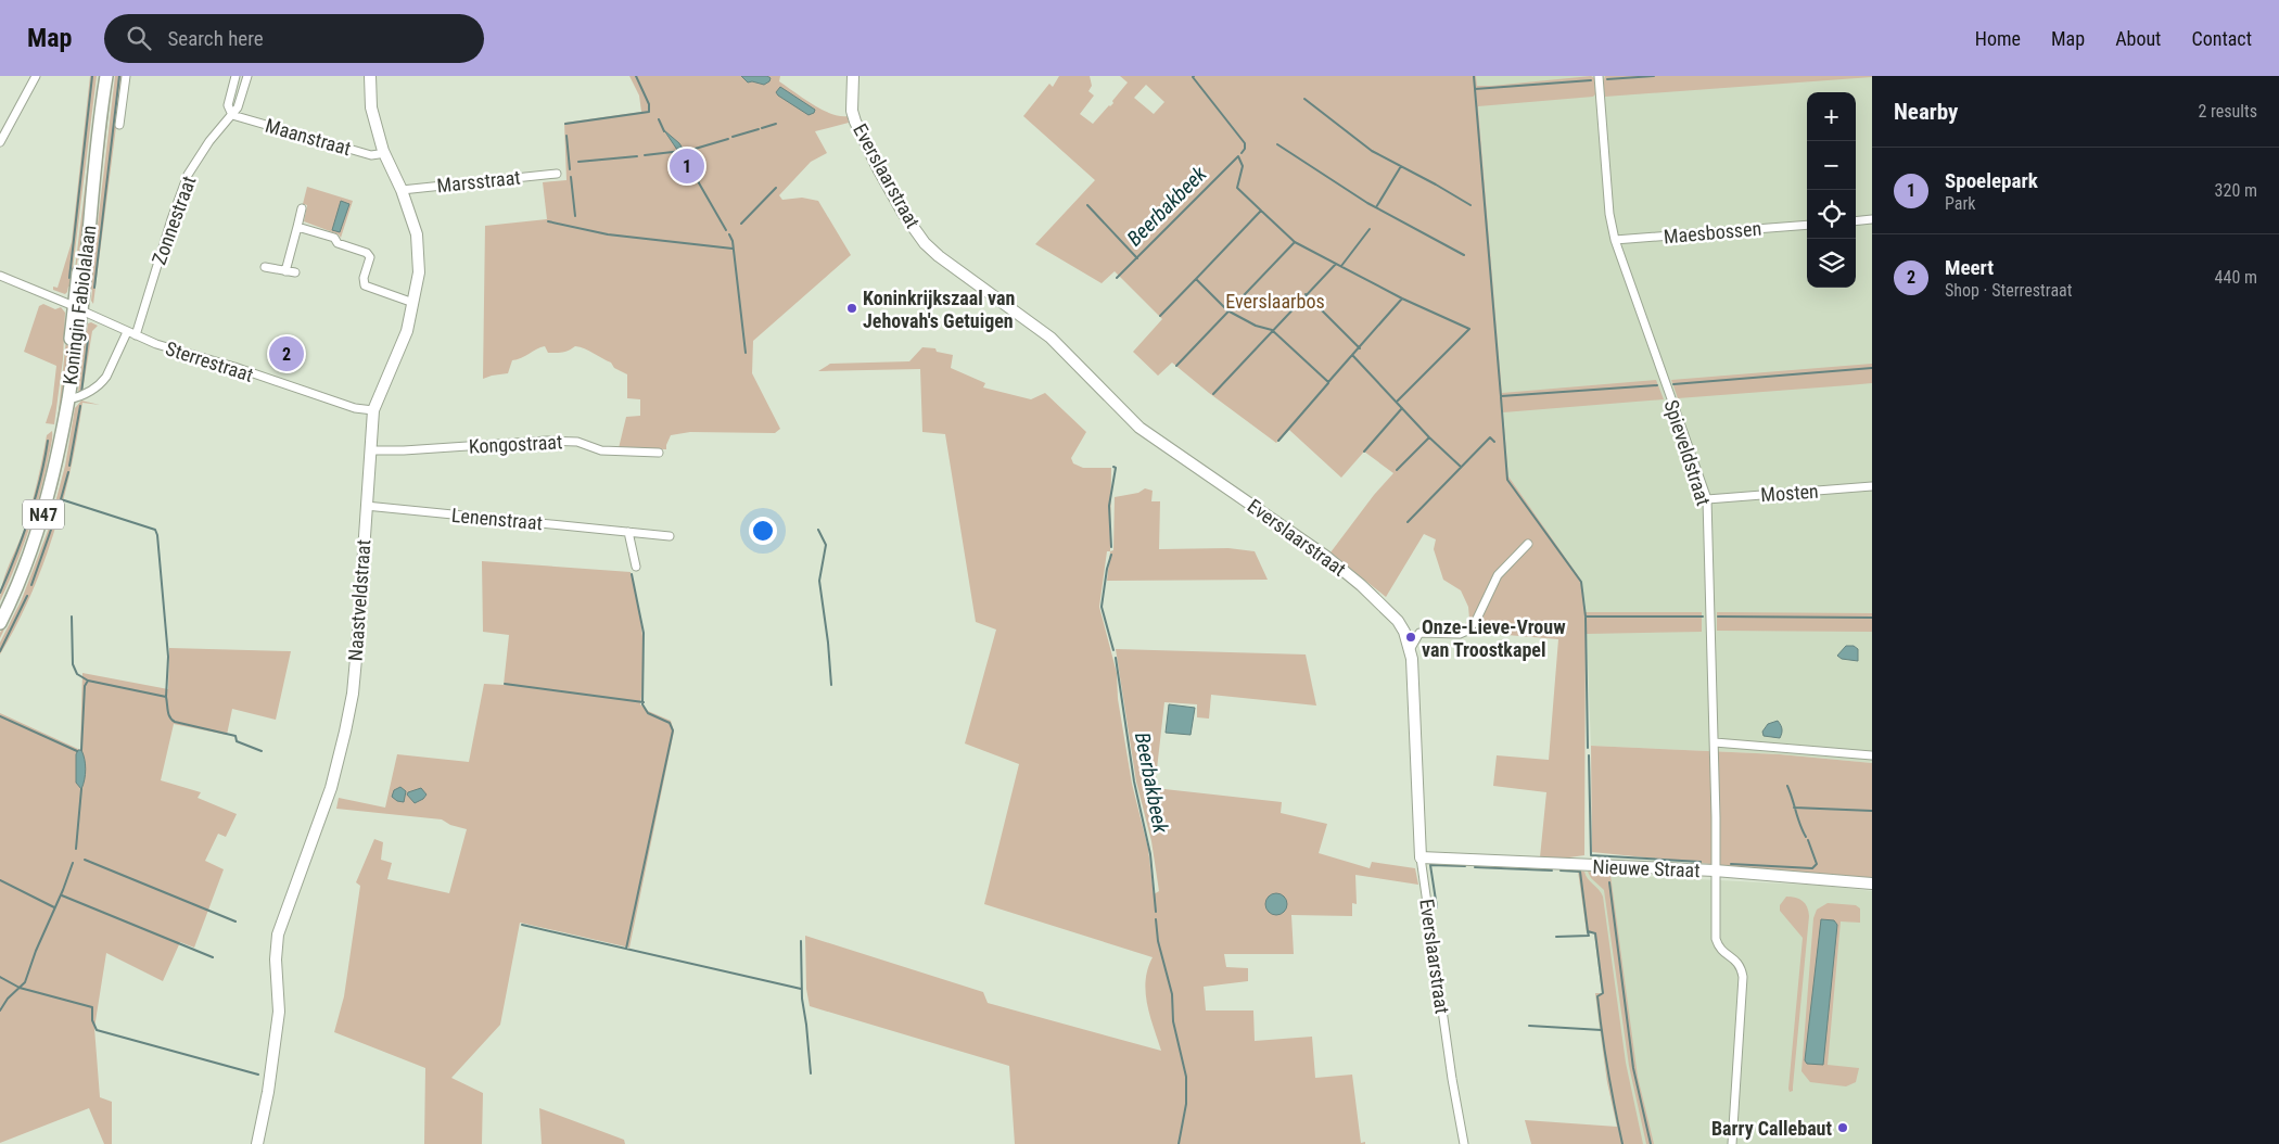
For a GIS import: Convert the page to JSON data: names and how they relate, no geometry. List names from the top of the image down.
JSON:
{
  "streets": {
    "main road": ["Koningin Fabiolalaan", "N47"],
    "street": [
      "Maanstraat",
      "Everslaarstraat",
      "Marsstraat",
      "Zonnestraat",
      "Maesbossen",
      "Sterrestraat",
      "Kongostraat",
      "Spieveldstraat",
      "Mosten",
      "Lenenstraat",
      "Naastveldstraat",
      "Nieuwe Straat"
    ]
  },
  "crossings": [
    ["Maanstraat", "Zonnestraat"],
    ["Maanstraat", "Naastveldstraat"],
    ["Everslaarstraat", "Nieuwe Straat"],
    ["Marsstraat", "Naastveldstraat"],
    ["Zonnestraat", "Sterrestraat"],
    ["Maesbossen", "Spieveldstraat"],
    ["Koningin Fabiolalaan", "Sterrestraat"],
    ["Sterrestraat", "Naastveldstraat"],
    ["Kongostraat", "Naastveldstraat"],
    ["Spieveldstraat", "Mosten"],
    ["Spieveldstraat", "Nieuwe Straat"],
    ["Lenenstraat", "Naastveldstraat"]
  ],
  "water": ["Beerbakbeek"],
  "parks": ["Everslaarbos"],
  "places": ["Koninkrijkszaal van Jehovah's Getuigen", "Onze-Lieve-Vrouw van Troostkapel", "Barry Callebaut"],
  "page": {
    "header": "Map",
    "search": "Search here",
    "nav": [
      "Home",
      "Map",
      "About",
      "Contact"
    ],
    "heading": ["Nearby", "2 results"],
    "map_buttons": ["+", "−"],
    "pins": ["1", "2"],
    "list": [
      {
        "mark": "1",
        "name": "Spoelepark",
        "note": "Park",
        "value": "320 m"
      },
      {
        "mark": "2",
        "name": "Meert",
        "note": "Shop · Sterrestraat",
        "value": "440 m"
      }
    ]
  }
}
